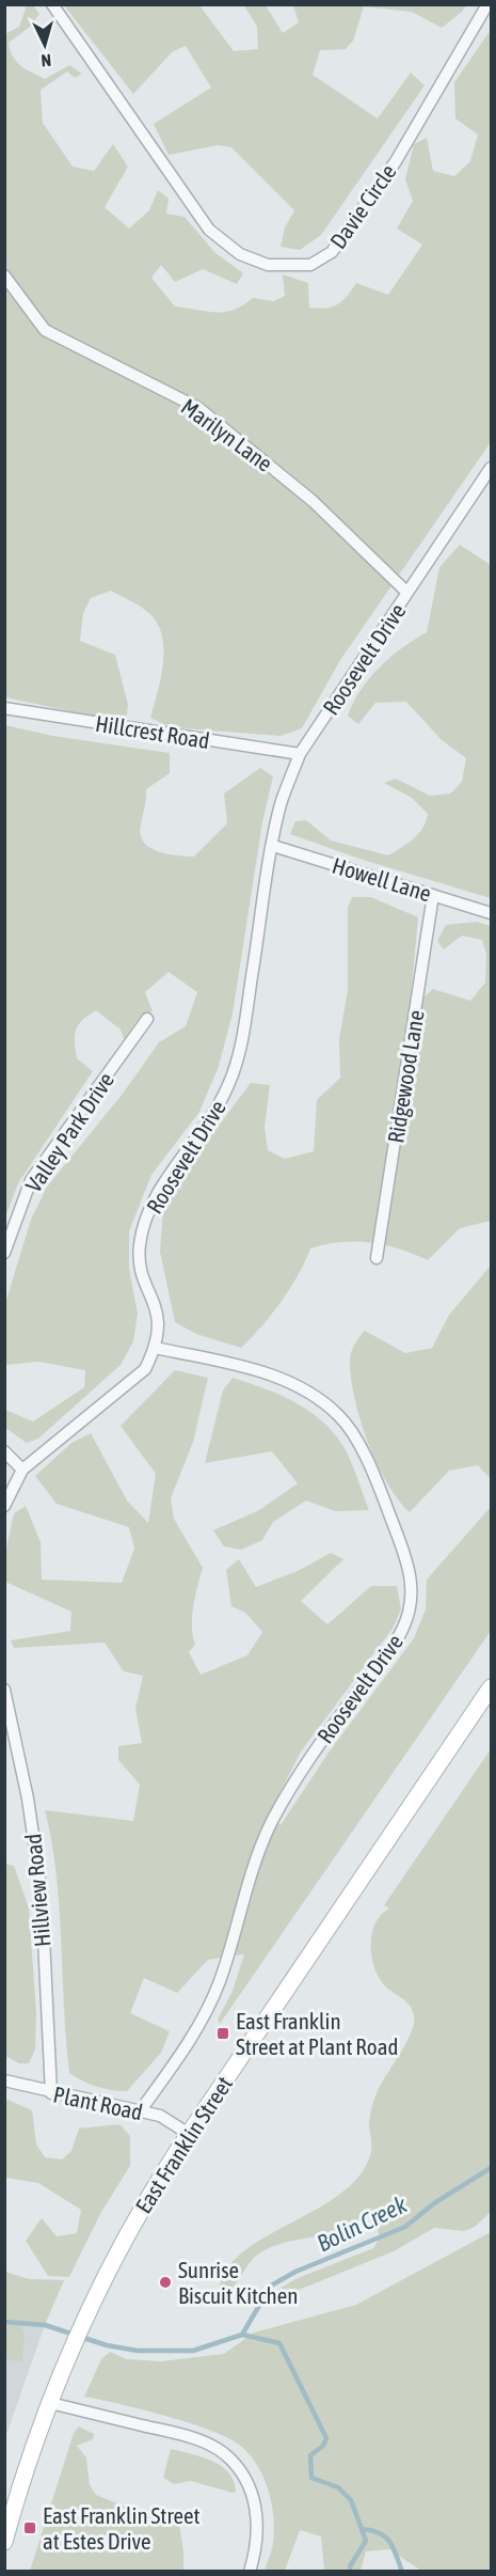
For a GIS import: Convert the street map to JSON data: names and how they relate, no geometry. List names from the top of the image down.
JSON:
{
  "streets": {
    "main road": ["East Franklin Street"],
    "street": [
      "Davie Circle",
      "Marilyn Lane",
      "Roosevelt Drive",
      "Hillcrest Road",
      "Howell Lane",
      "Ridgewood Lane",
      "Valley Park Drive",
      "Hillview Road",
      "Plant Road"
    ]
  },
  "crossings": [
    ["Marilyn Lane", "Roosevelt Drive"],
    ["Roosevelt Drive", "Hillcrest Road"],
    ["Roosevelt Drive", "Howell Lane"],
    ["Roosevelt Drive", "Plant Road"],
    ["Howell Lane", "Ridgewood Lane"],
    ["Hillview Road", "Plant Road"],
    ["Plant Road", "East Franklin Street"]
  ],
  "water": ["Bolin Creek"],
  "places": {
    "transit": ["East Franklin Street at Plant Road", "East Franklin Street at Estes Drive"],
    "other": ["Sunrise Biscuit Kitchen"]
  },
  "north": "bottom"
}
